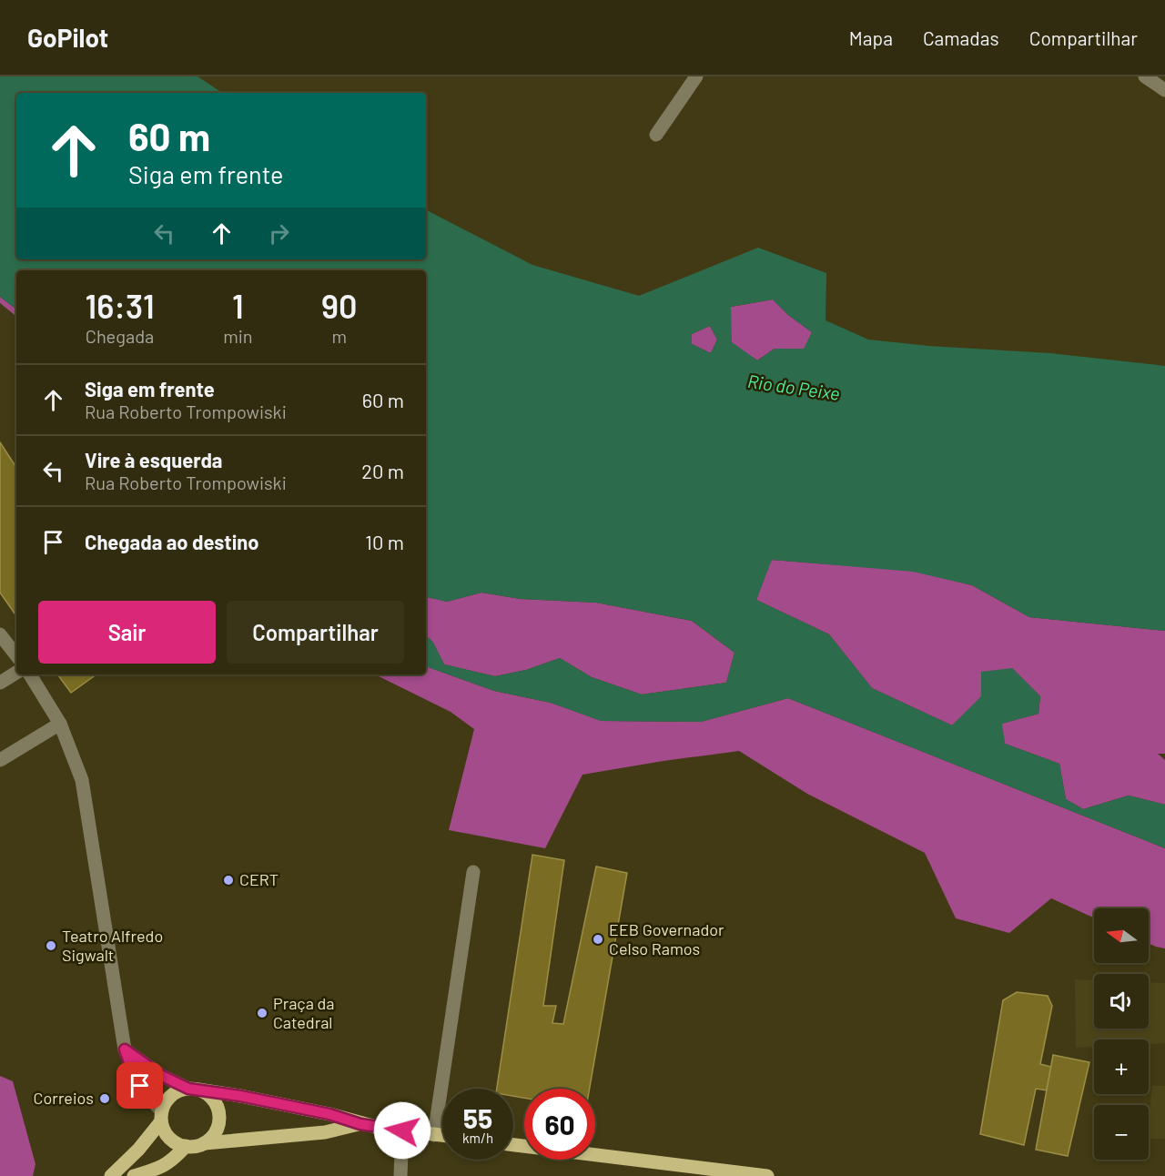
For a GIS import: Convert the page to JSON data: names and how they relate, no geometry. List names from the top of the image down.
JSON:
{
  "water": ["Rio do Peixe"],
  "places": [
    "CERT",
    "EEB Governador Celso Ramos",
    "Teatro Alfredo Sigwalt",
    "Praça da Catedral",
    "Correios"
  ],
  "north": "left",
  "page": {
    "header": "GoPilot",
    "nav": ["Mapa", "Camadas", "Compartilhar"],
    "turn": ["60 m", "Siga em frente"],
    "eta": [
      "16:31",
      "Chegada",
      "1",
      "min",
      "90",
      "m"
    ],
    "list": [
      {
        "name": "Siga em frente",
        "note": "Rua Roberto Trompowiski",
        "value": "60 m"
      },
      {
        "name": "Vire à esquerda",
        "note": "Rua Roberto Trompowiski",
        "value": "20 m"
      },
      {
        "name": "Chegada ao destino",
        "value": "10 m"
      }
    ],
    "buttons": ["Sair", "Compartilhar"],
    "map_buttons": ["+", "−"],
    "speed": "55 km/h",
    "limit": "60"
  }
}
